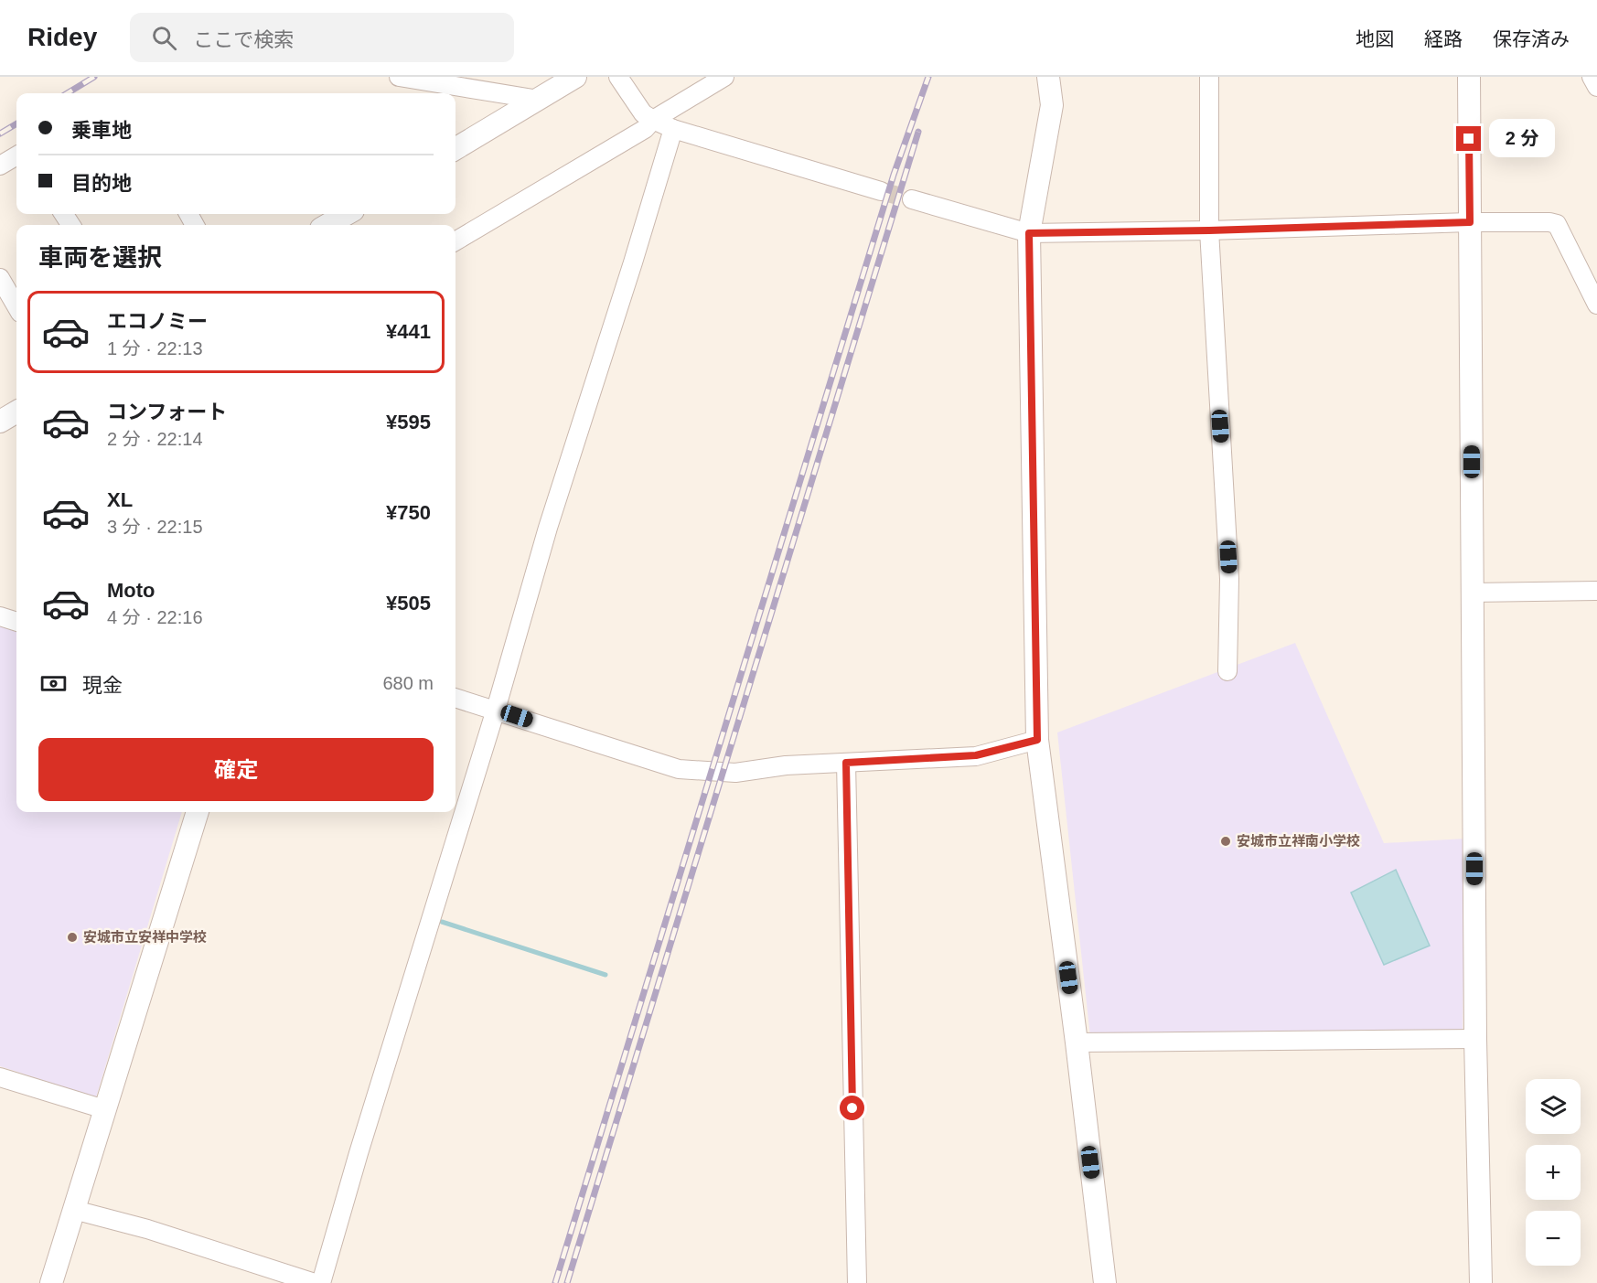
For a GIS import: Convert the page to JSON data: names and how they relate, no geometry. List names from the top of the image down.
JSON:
{
  "places": ["安城市立祥南小学校", "安城市立安祥中学校"],
  "page": {
    "header": "Ridey",
    "search": "ここで検索",
    "nav": ["地図", "経路", "保存済み"],
    "banner": ["乗車地", "目的地"],
    "bubble": "2 分",
    "heading": "車両を選択",
    "list": [
      {
        "name": "エコノミー",
        "note": "1 分 · 22:13",
        "value": "¥441"
      },
      {
        "name": "コンフォート",
        "note": "2 分 · 22:14",
        "value": "¥595"
      },
      {
        "name": "XL",
        "note": "3 分 · 22:15",
        "value": "¥750"
      },
      {
        "name": "Moto",
        "note": "4 分 · 22:16",
        "value": "¥505"
      }
    ],
    "pay": ["現金", "680 m"],
    "buttons": "確定",
    "map_buttons": ["+", "−"]
  }
}
